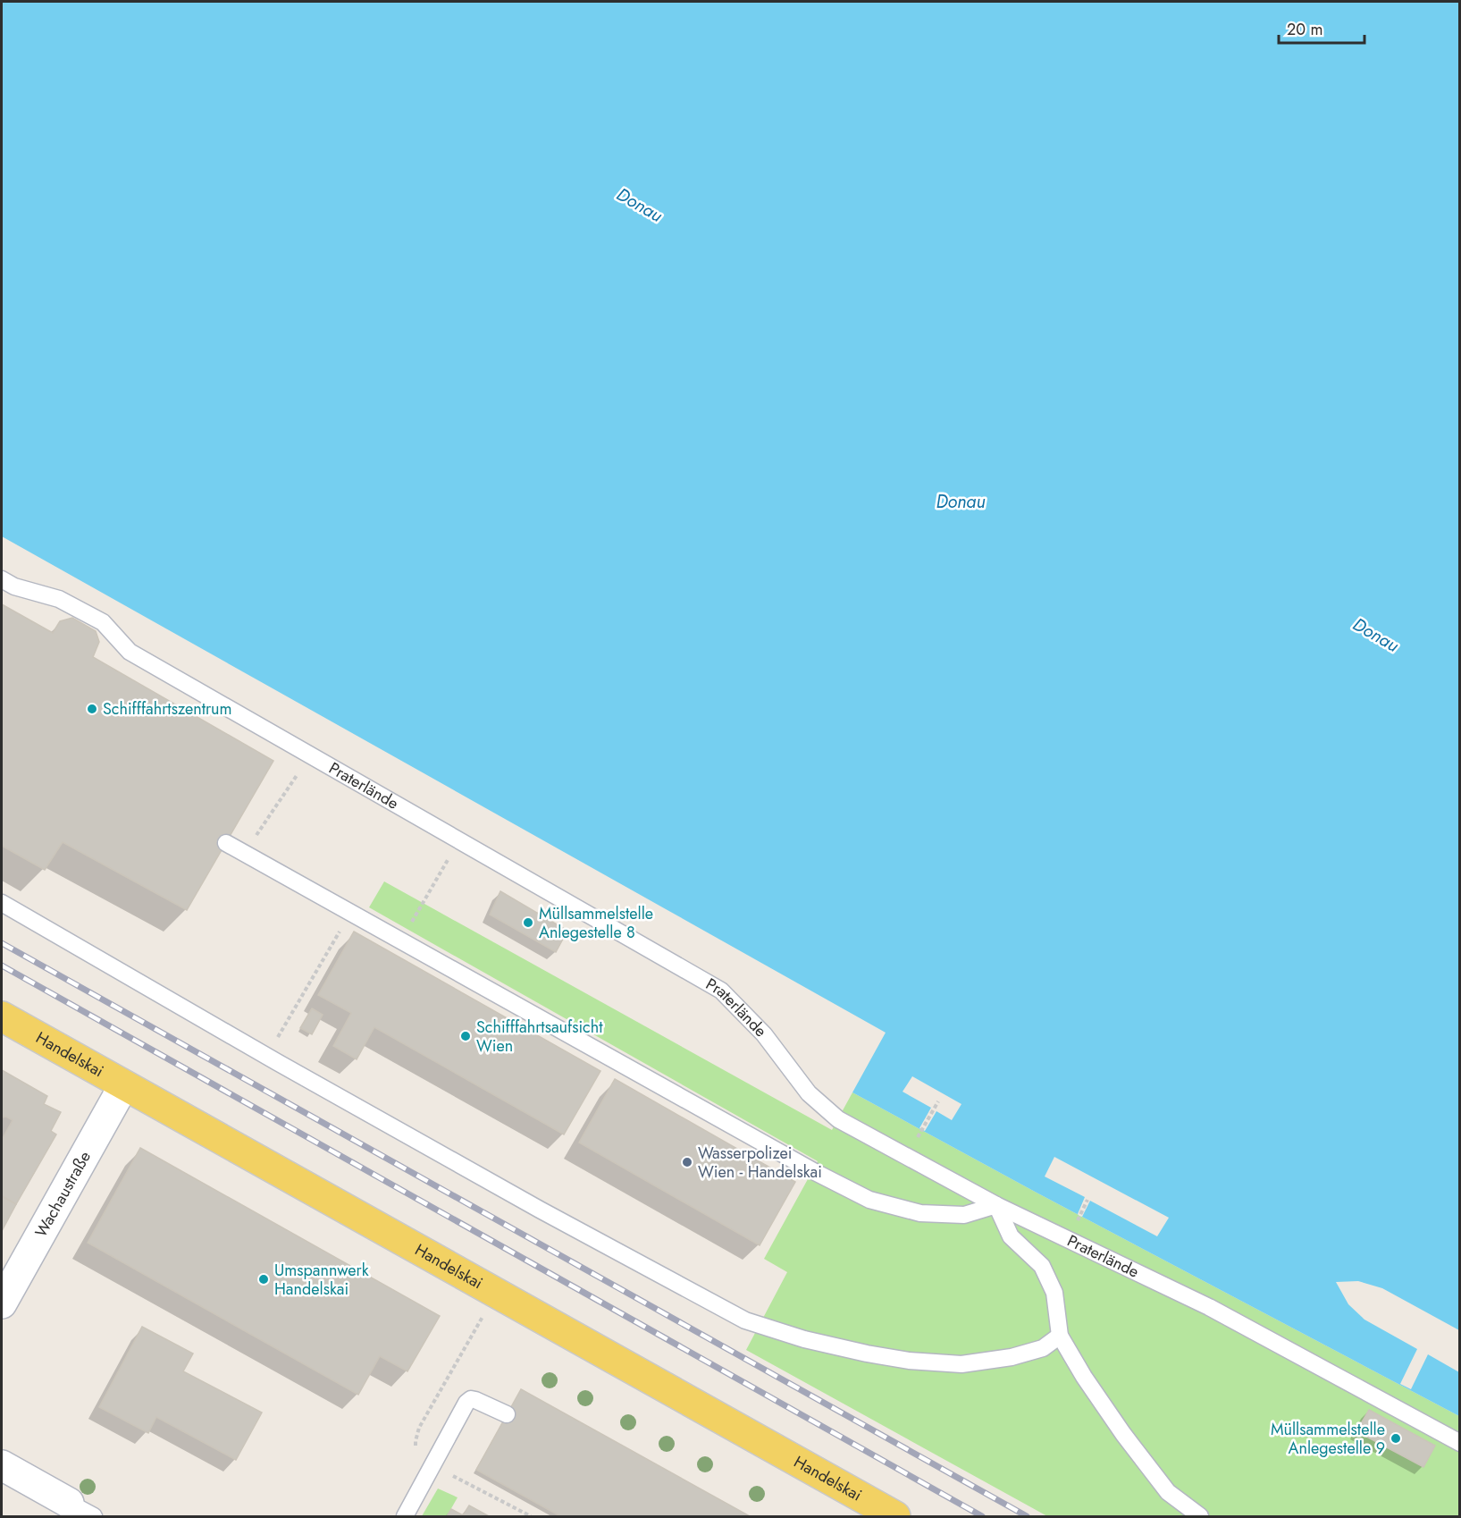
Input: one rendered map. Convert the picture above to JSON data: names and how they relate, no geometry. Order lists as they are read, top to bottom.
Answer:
{
  "streets": {
    "main road": ["Handelskai"],
    "street": ["Wachaustraße"],
    "lane": ["Praterlände"]
  },
  "crossings": [
    ["Handelskai", "Wachaustraße"]
  ],
  "water": ["Donau"],
  "places": [
    "Schifffahrtszentrum",
    "Müllsammelstelle Anlegestelle 8",
    "Schifffahrtsaufsicht Wien",
    "Wasserpolizei Wien - Handelskai",
    "Umspannwerk Handelskai",
    "Müllsammelstelle Anlegestelle 9"
  ],
  "scale_bar": "20 m"
}
